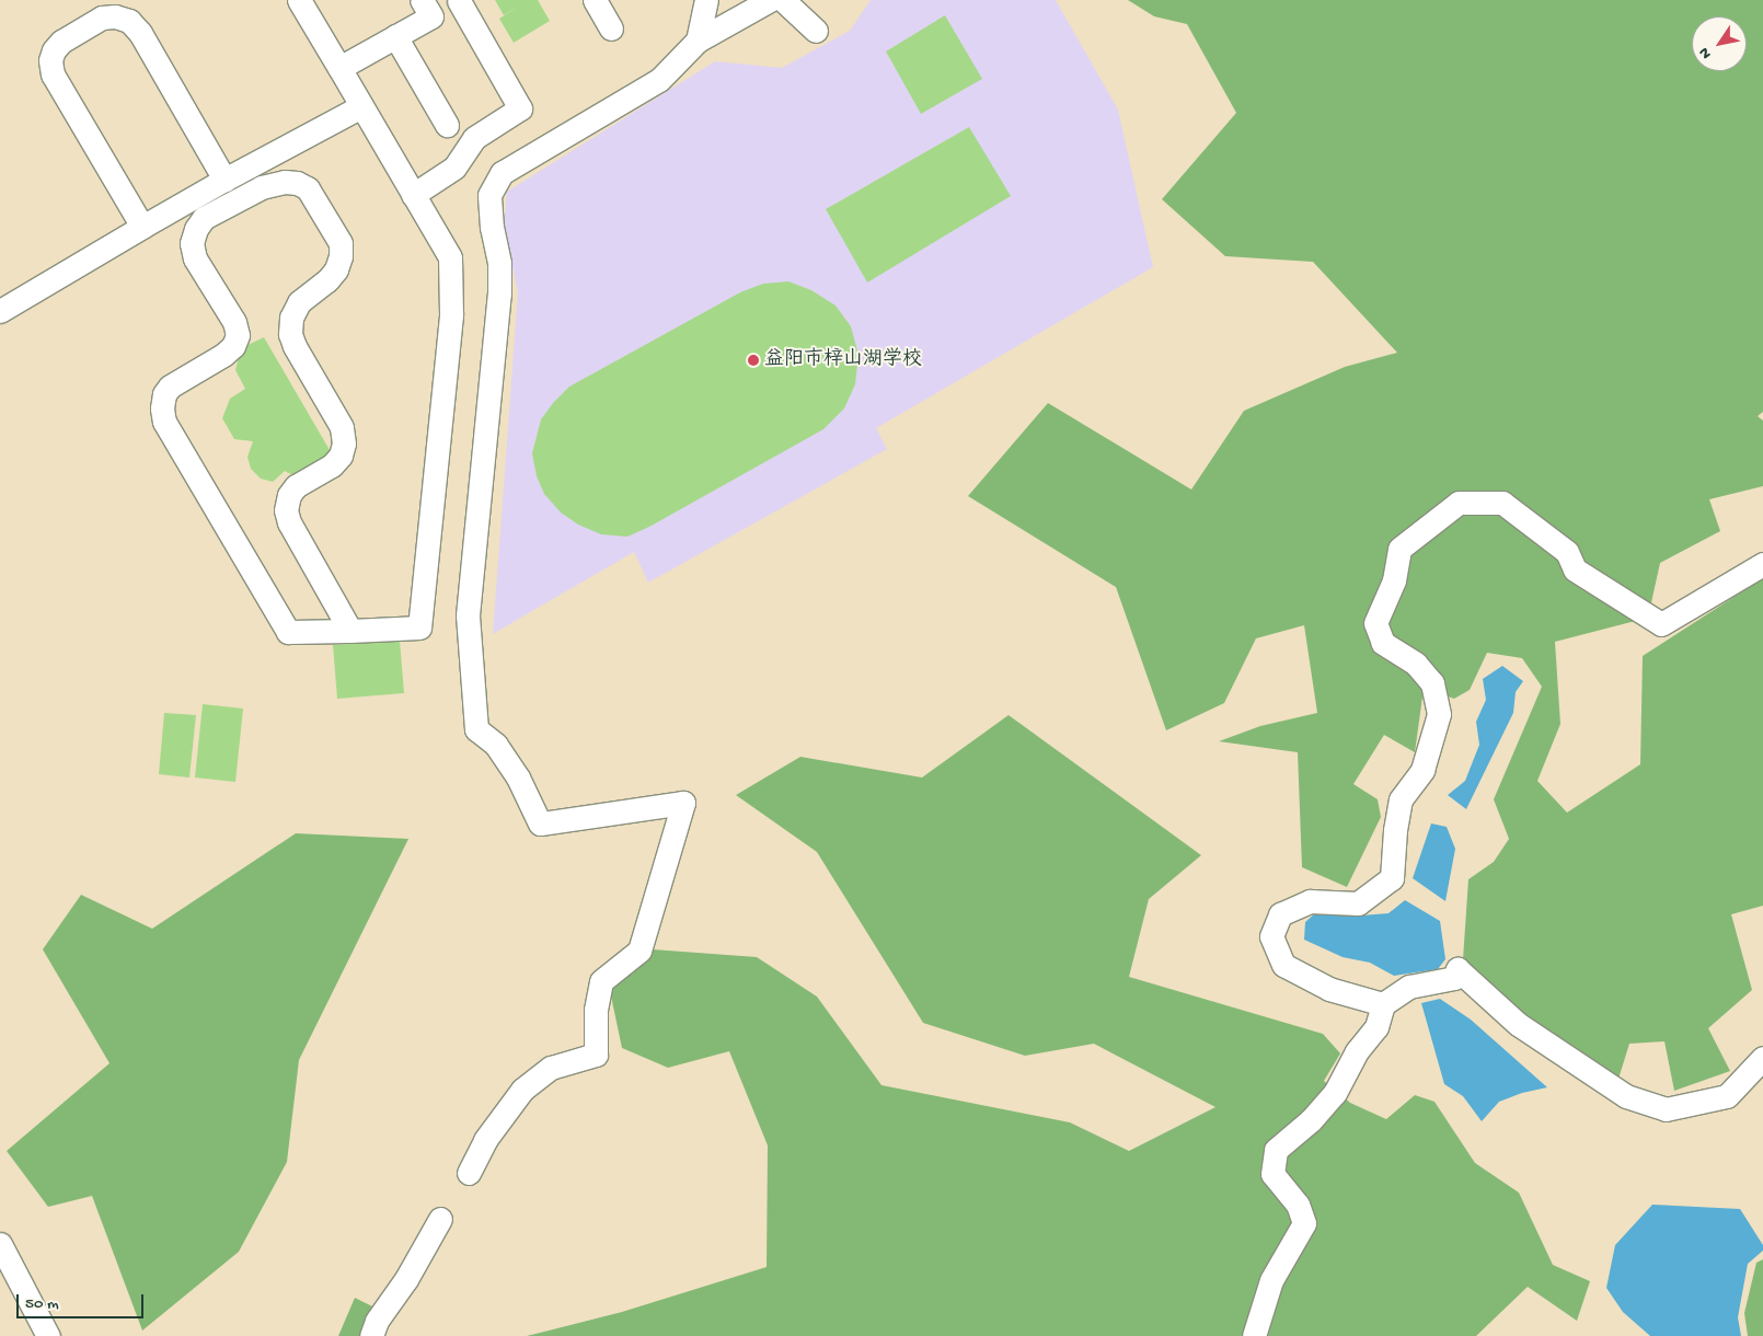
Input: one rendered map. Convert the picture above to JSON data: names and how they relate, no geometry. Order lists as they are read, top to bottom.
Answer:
{
  "places": ["益阳市梓山湖学校"],
  "scale_bar": "50 m",
  "north": "bottom left"
}
